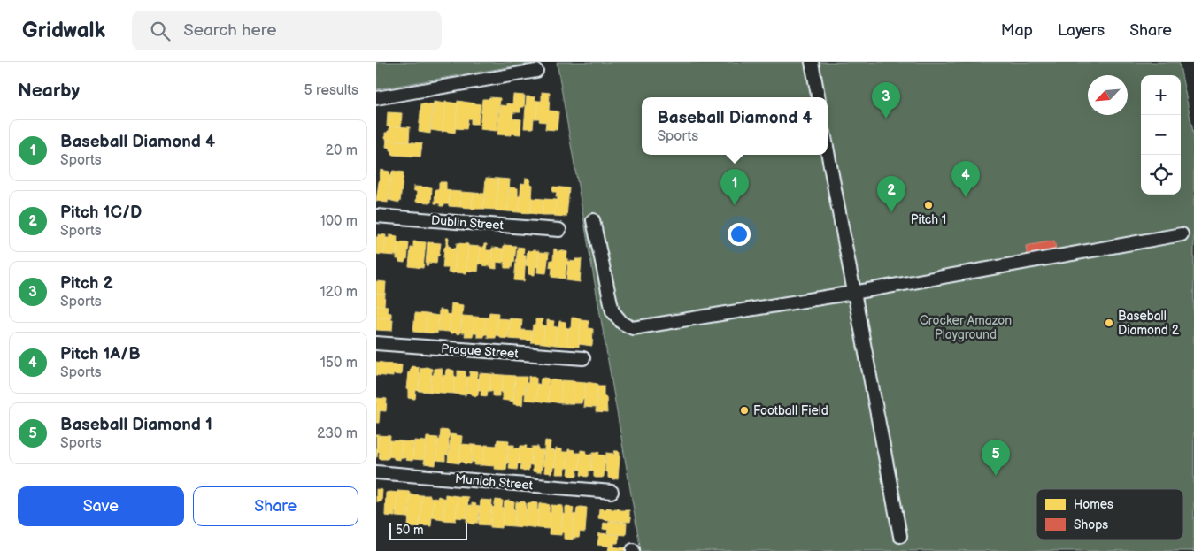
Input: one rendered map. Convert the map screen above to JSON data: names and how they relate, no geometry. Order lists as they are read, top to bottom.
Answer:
{
  "streets": {
    "street": ["Dublin Street", "Prague Street", "Munich Street"]
  },
  "parks": ["Crocker Amazon Playground"],
  "places": ["Pitch 1", "Baseball Diamond 2", "Football Field"],
  "legend": ["Homes", "Shops"],
  "scale_bar": "50 m",
  "north": "bottom left",
  "page": {
    "header": "Gridwalk",
    "search": "Search here",
    "nav": ["Map", "Layers", "Share"],
    "heading": ["Nearby", "5 results"],
    "map_buttons": ["+", "−"],
    "pins": [
      "3",
      "4",
      "1",
      "2",
      "5"
    ],
    "popup": ["Baseball Diamond 4", "Sports"],
    "list": [
      {
        "mark": "1",
        "name": "Baseball Diamond 4",
        "note": "Sports",
        "value": "20 m"
      },
      {
        "mark": "2",
        "name": "Pitch 1C/D",
        "note": "Sports",
        "value": "100 m"
      },
      {
        "mark": "3",
        "name": "Pitch 2",
        "note": "Sports",
        "value": "120 m"
      },
      {
        "mark": "4",
        "name": "Pitch 1A/B",
        "note": "Sports",
        "value": "150 m"
      },
      {
        "mark": "5",
        "name": "Baseball Diamond 1",
        "note": "Sports",
        "value": "230 m"
      }
    ],
    "buttons": ["Save", "Share"],
    "scale": "50 m"
  }
}
